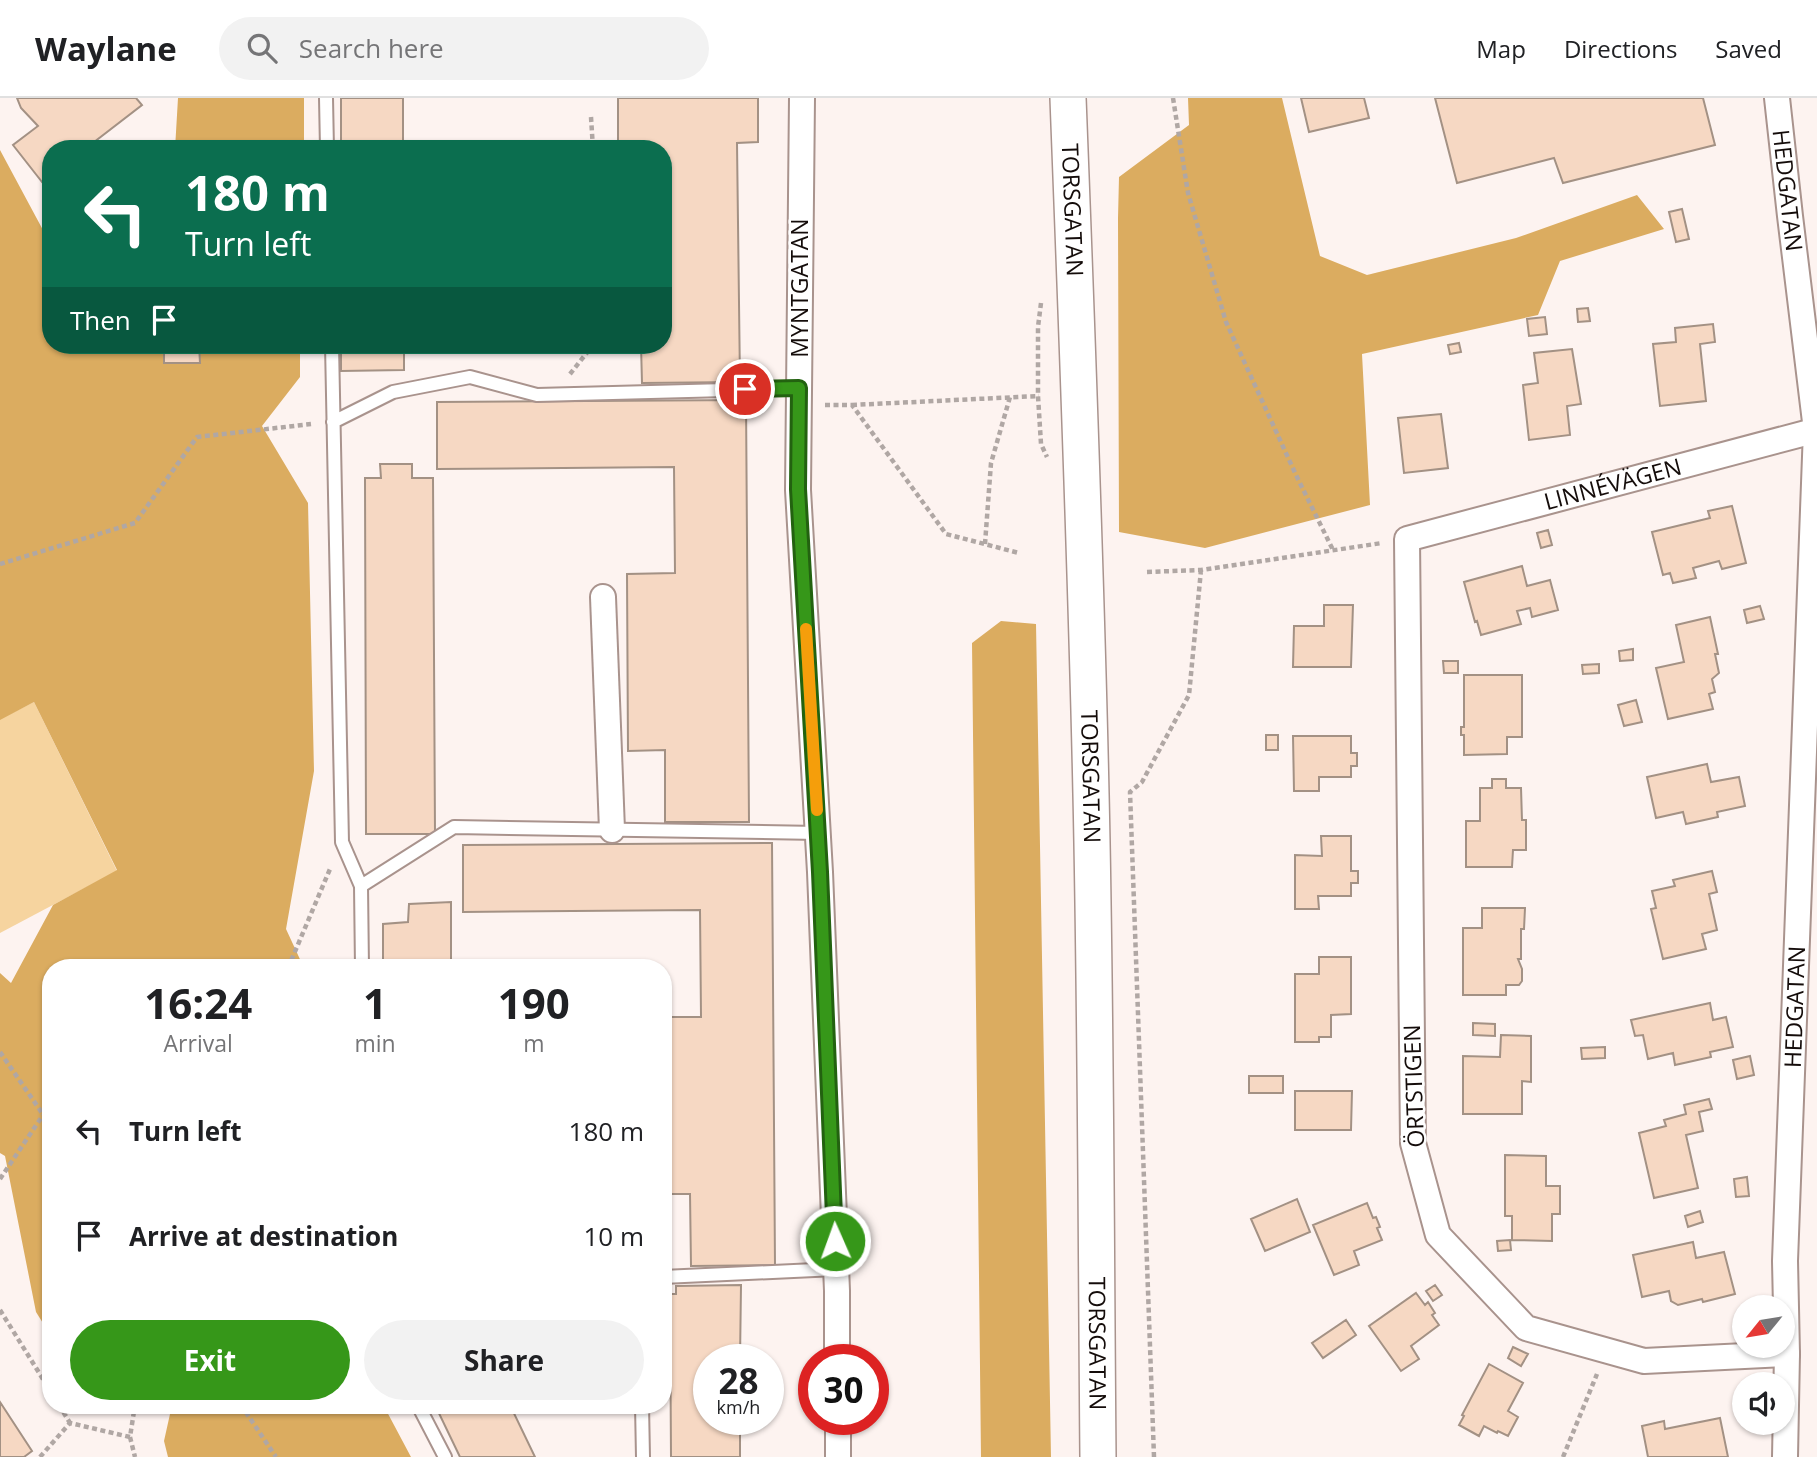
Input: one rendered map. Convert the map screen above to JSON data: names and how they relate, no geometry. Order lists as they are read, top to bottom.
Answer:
{
  "streets": {
    "main road": ["TORSGATAN"],
    "street": [
      "HEDGATAN",
      "MYNTGATAN",
      "LINNÉVÄGEN",
      "ÖRTSTIGEN"
    ]
  },
  "crossings": [
    ["HEDGATAN", "LINNÉVÄGEN"],
    ["LINNÉVÄGEN", "ÖRTSTIGEN"]
  ],
  "north": "bottom left",
  "page": {
    "header": "Waylane",
    "search": "Search here",
    "nav": ["Map", "Directions", "Saved"],
    "turn": ["180 m", "Turn left"],
    "then": "Then",
    "eta": [
      "16:24",
      "Arrival",
      "1",
      "min",
      "190",
      "m"
    ],
    "list": [
      {
        "name": "Turn left",
        "value": "180 m"
      },
      {
        "name": "Arrive at destination",
        "value": "10 m"
      }
    ],
    "buttons": ["Exit", "Share"],
    "speed": "28 km/h",
    "limit": "30"
  }
}
